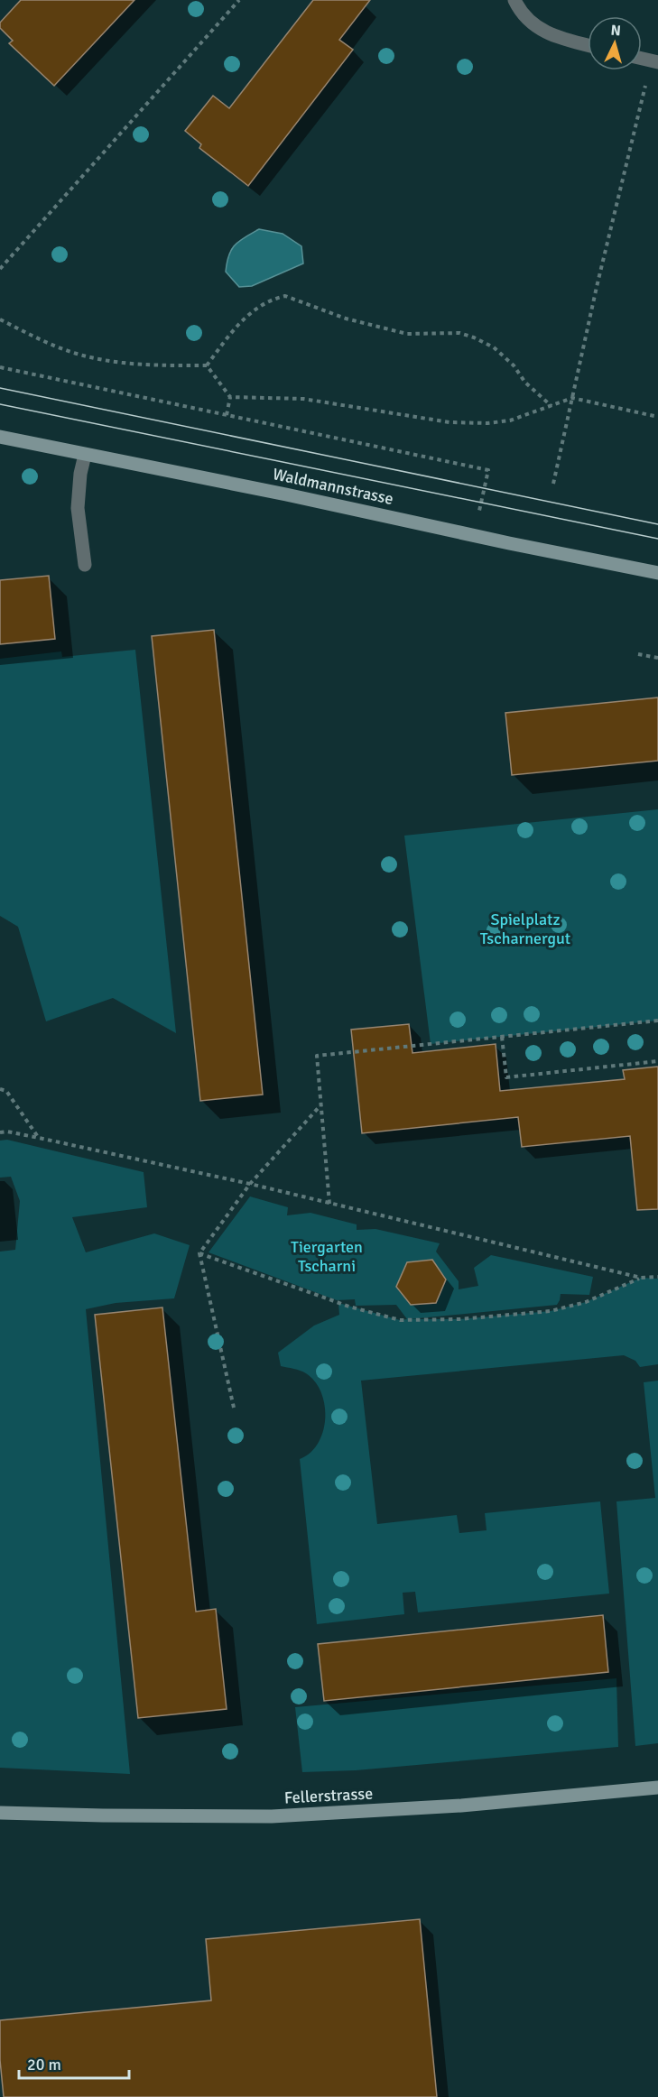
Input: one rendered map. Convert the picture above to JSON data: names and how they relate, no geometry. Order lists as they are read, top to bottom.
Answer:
{
  "streets": {
    "street": ["Waldmannstrasse", "Fellerstrasse"]
  },
  "parks": ["Spielplatz Tscharnergut", "Tiergarten Tscharni"],
  "scale_bar": "20 m",
  "north": "top"
}
